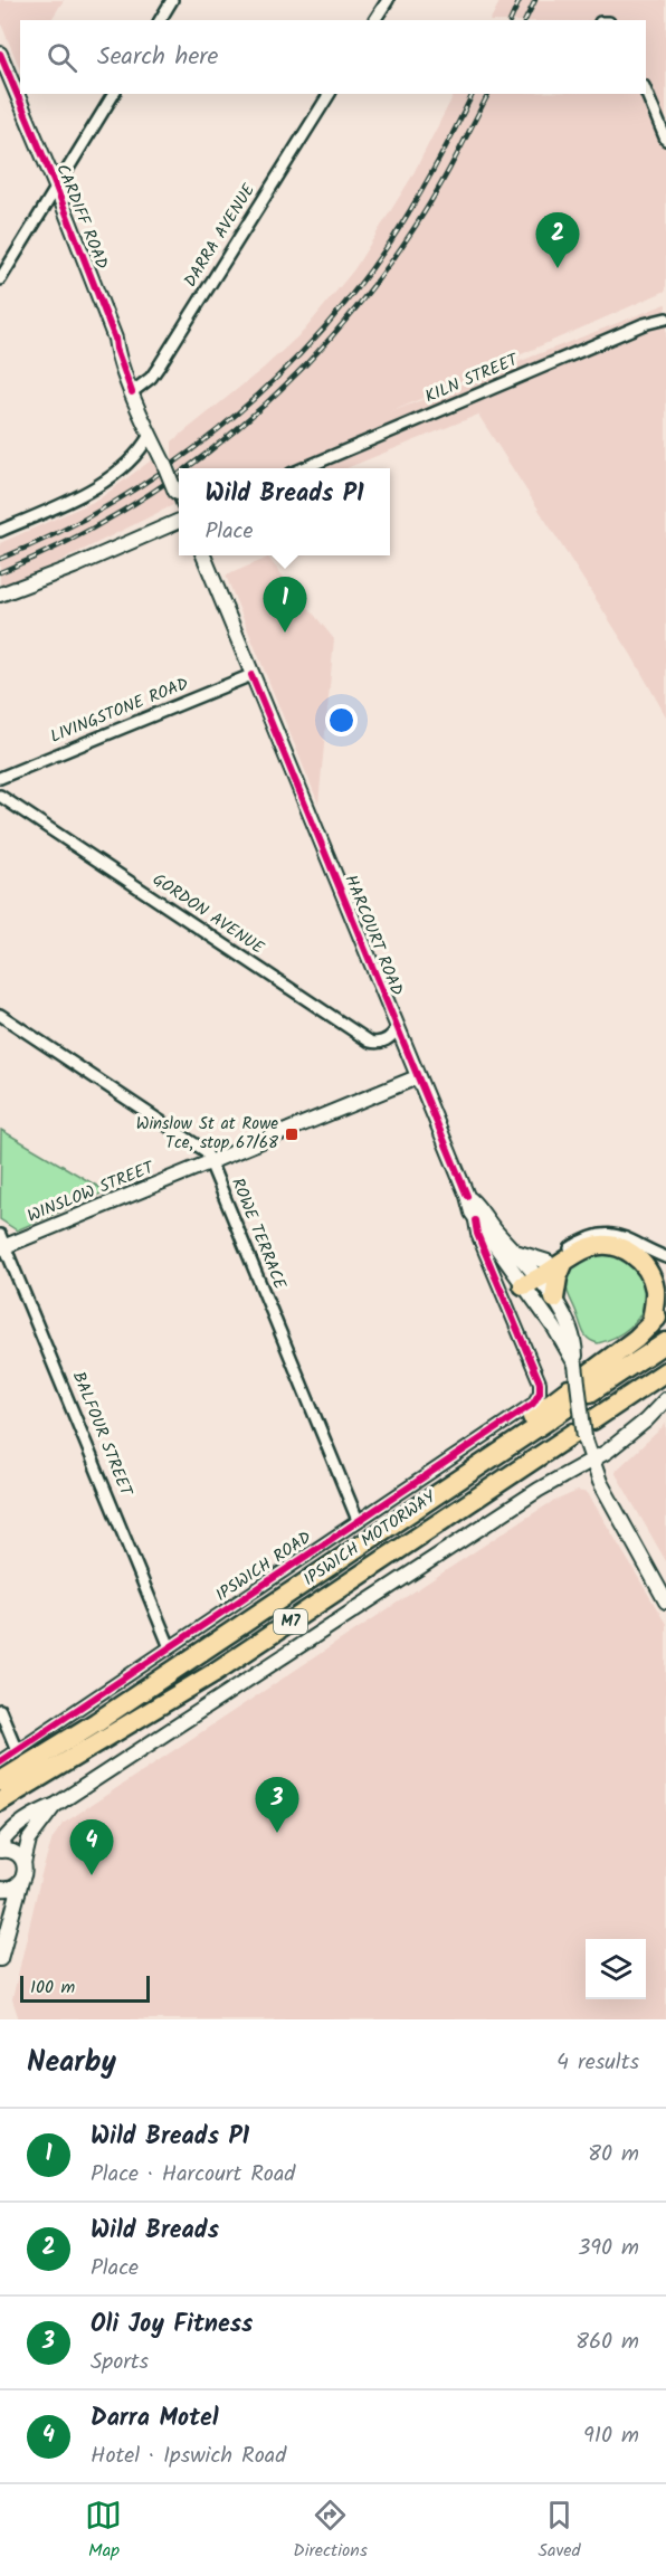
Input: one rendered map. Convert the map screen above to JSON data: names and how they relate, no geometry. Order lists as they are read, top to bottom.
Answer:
{
  "streets": {
    "highway": ["IPSWICH MOTORWAY", "M7"],
    "main road": ["CARDIFF ROAD", "HARCOURT ROAD", "WINSLOW STREET"],
    "street": [
      "DARRA AVENUE",
      "KILN STREET",
      "LIVINGSTONE ROAD",
      "GORDON AVENUE",
      "ROWE TERRACE",
      "BALFOUR STREET",
      "IPSWICH ROAD"
    ]
  },
  "crossings": [
    ["CARDIFF ROAD", "DARRA AVENUE"],
    ["LIVINGSTONE ROAD", "HARCOURT ROAD"],
    ["GORDON AVENUE", "HARCOURT ROAD"],
    ["HARCOURT ROAD", "WINSLOW STREET"],
    ["HARCOURT ROAD", "IPSWICH MOTORWAY"],
    ["HARCOURT ROAD", "IPSWICH ROAD"],
    ["WINSLOW STREET", "ROWE TERRACE"],
    ["WINSLOW STREET", "BALFOUR STREET"],
    ["ROWE TERRACE", "IPSWICH ROAD"],
    ["BALFOUR STREET", "IPSWICH ROAD"]
  ],
  "places": {
    "transit": ["Winslow St at Rowe Tce, stop 67/68"]
  },
  "scale_bar": "100 m",
  "page": {
    "search": "Search here",
    "pins": [
      "2",
      "1",
      "3",
      "4"
    ],
    "popup": ["Wild Breads P1", "Place"],
    "scale": "100 m",
    "heading": ["Nearby", "4 results"],
    "list": [
      {
        "mark": "1",
        "name": "Wild Breads P1",
        "note": "Place · Harcourt Road",
        "value": "80 m"
      },
      {
        "mark": "2",
        "name": "Wild Breads",
        "note": "Place",
        "value": "390 m"
      },
      {
        "mark": "3",
        "name": "Oli Joy Fitness",
        "note": "Sports",
        "value": "860 m"
      },
      {
        "mark": "4",
        "name": "Darra Motel",
        "note": "Hotel · Ipswich Road",
        "value": "910 m"
      }
    ],
    "nav": ["Map", "Directions", "Saved"]
  }
}
